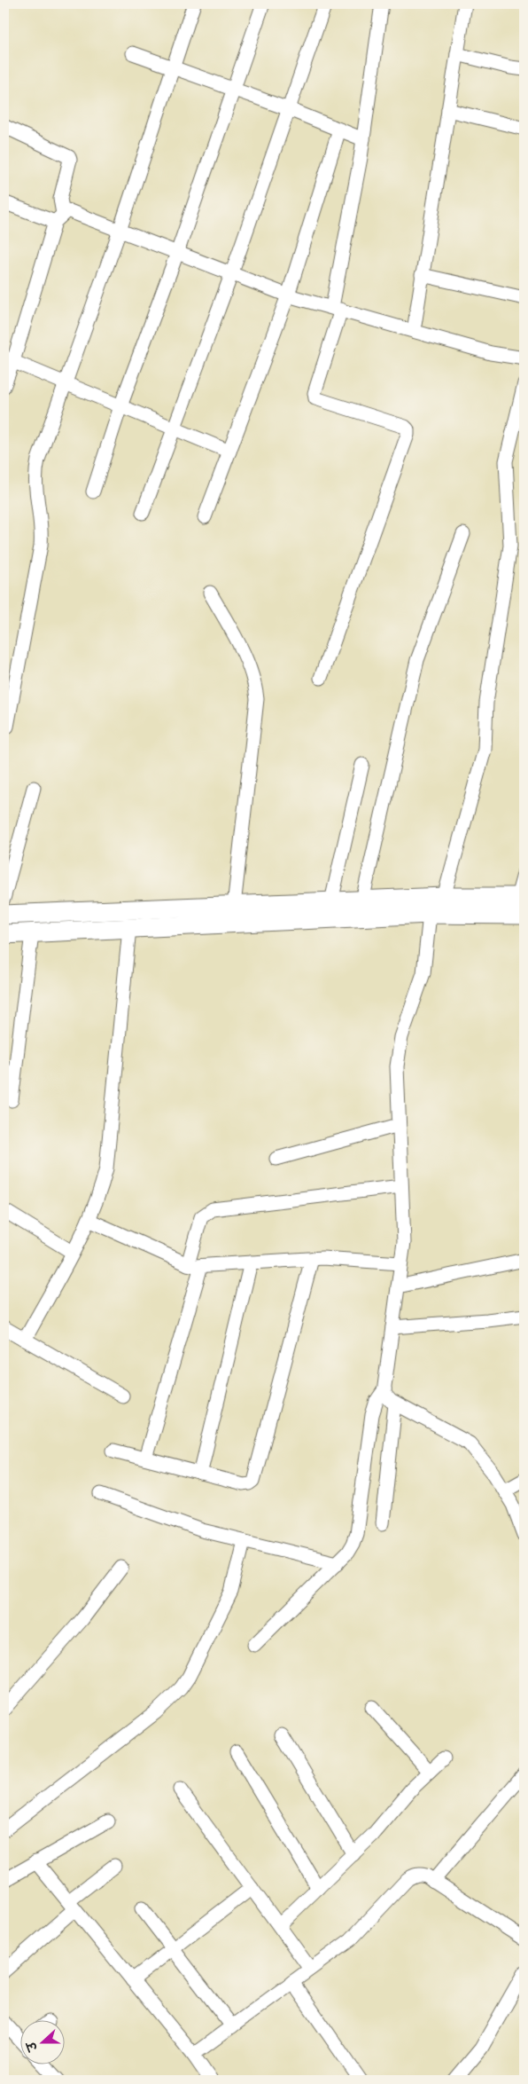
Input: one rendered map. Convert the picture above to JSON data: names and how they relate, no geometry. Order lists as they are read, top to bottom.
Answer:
{
  "north": "left"
}
